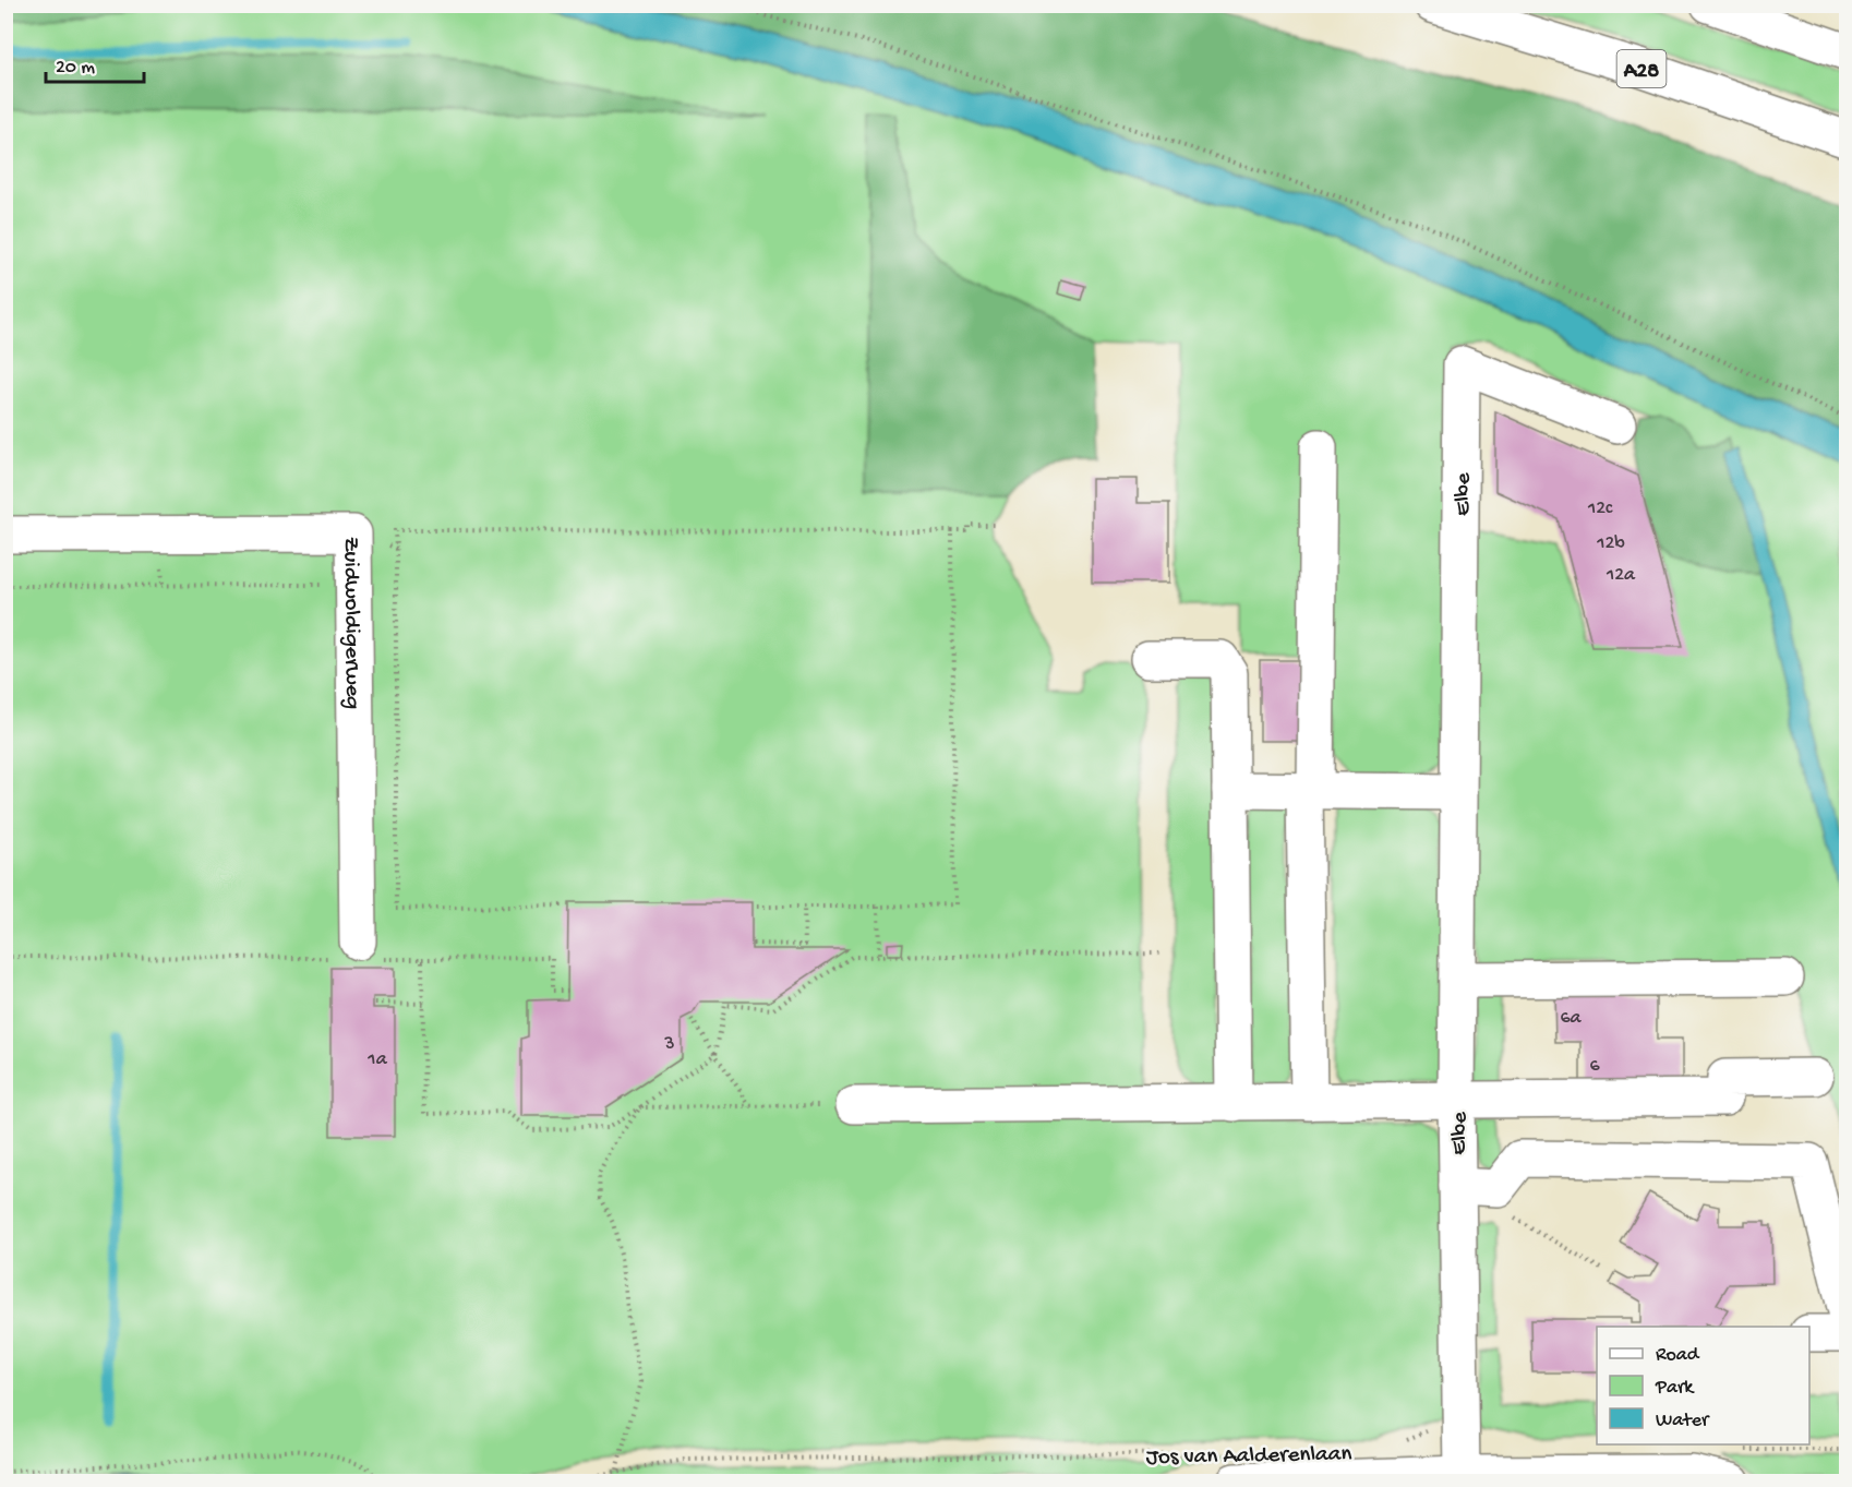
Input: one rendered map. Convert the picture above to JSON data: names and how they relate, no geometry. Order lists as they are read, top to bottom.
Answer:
{
  "streets": {
    "main road": [
      "A28",
      "Elbe",
      "Zuidwoldigerweg",
      "Jos van Aalderenlaan"
    ]
  },
  "crossings": [
    ["Elbe", "Jos van Aalderenlaan"]
  ],
  "house_numbers": [
    "12c",
    "12b",
    "12a",
    "6a",
    "3",
    "1a",
    "6"
  ],
  "legend": ["Road", "Park", "Water"],
  "scale_bar": "20 m"
}
